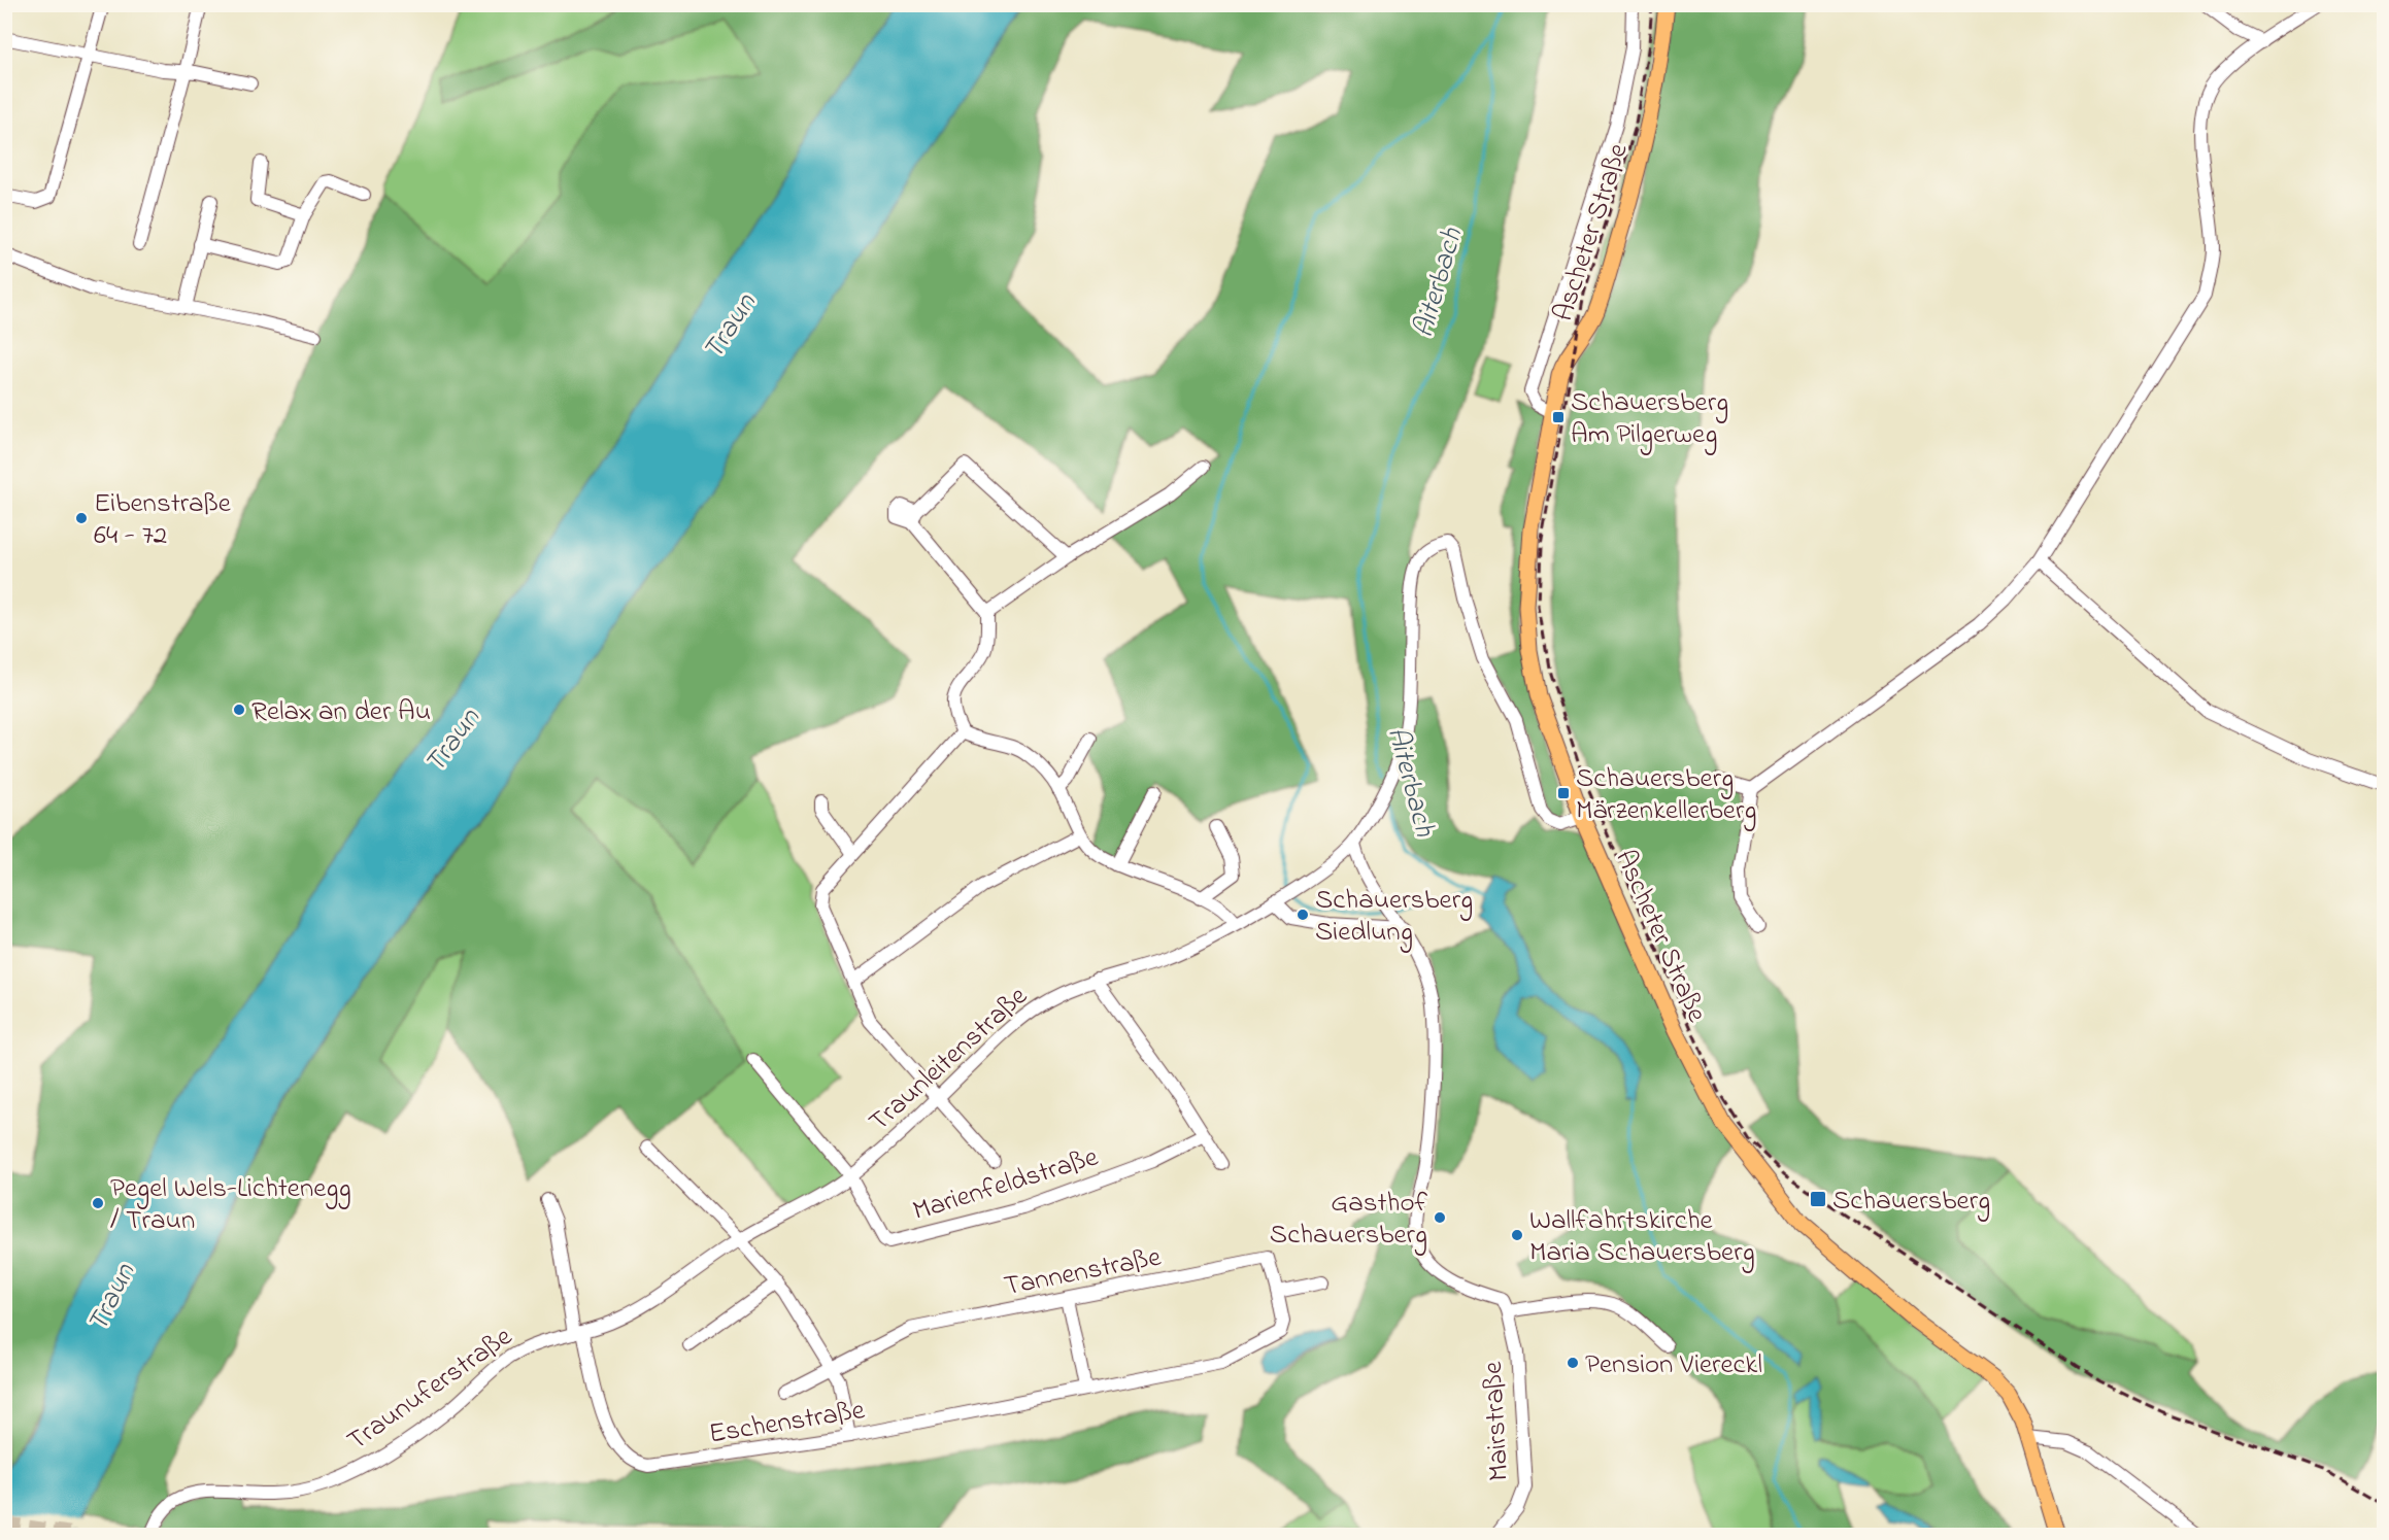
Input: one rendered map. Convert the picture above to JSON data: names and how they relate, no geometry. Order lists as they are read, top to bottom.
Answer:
{
  "streets": {
    "main road": ["Ascheter Straße"],
    "street": [
      "Traunleitenstraße",
      "Marienfeldstraße",
      "Tannenstraße",
      "Traunuferstraße",
      "Eschenstraße",
      "Mairstraße"
    ]
  },
  "crossings": [
    ["Ascheter Straße", "Traunleitenstraße"],
    ["Traunleitenstraße", "Marienfeldstraße"],
    ["Traunleitenstraße", "Traunuferstraße"],
    ["Traunleitenstraße", "Eschenstraße"],
    ["Tannenstraße", "Eschenstraße"],
    ["Traunuferstraße", "Eschenstraße"]
  ],
  "water": ["Aiterbach", "Traun"],
  "places": {
    "transit": ["Schauersberg Am Pilgerweg", "Schauersberg Märzenkellerberg", "Schauersberg"],
    "other": [
      "Eibenstraße 64 - 72",
      "Relax an der Au",
      "Schauersberg Siedlung",
      "Pegel Wels-Lichtenegg / Traun",
      "Gasthof Schauersberg",
      "Wallfahrtskirche Maria Schauersberg",
      "Pension Viereckl"
    ]
  }
}
